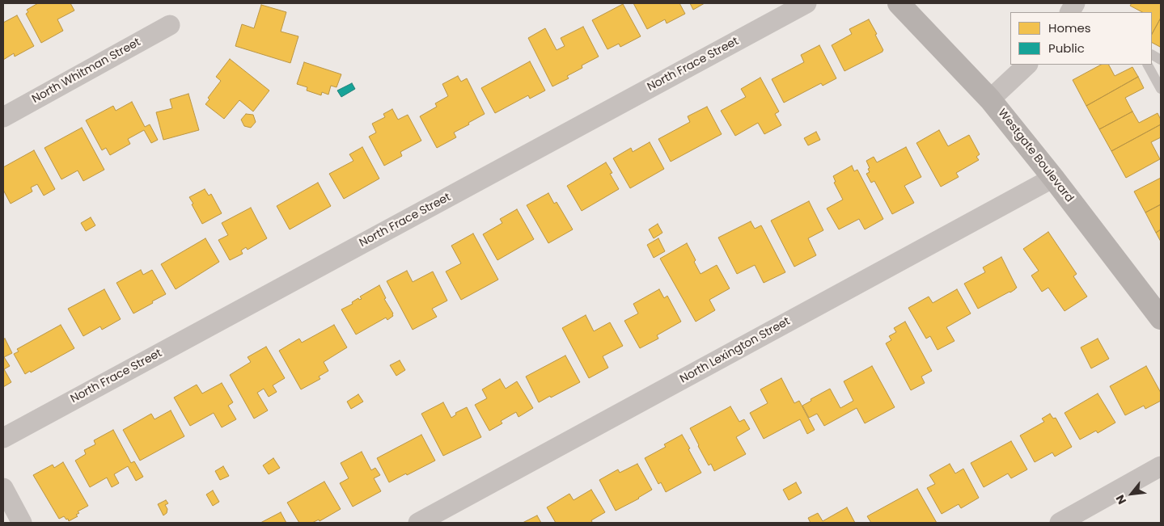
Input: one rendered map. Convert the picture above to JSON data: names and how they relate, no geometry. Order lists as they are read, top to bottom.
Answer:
{
  "streets": {
    "street": [
      "North Frace Street",
      "North Whitman Street",
      "Westgate Boulevard",
      "North Lexington Street"
    ]
  },
  "crossings": [
    ["Westgate Boulevard", "North Lexington Street"]
  ],
  "legend": ["Homes", "Public"],
  "north": "bottom left"
}
